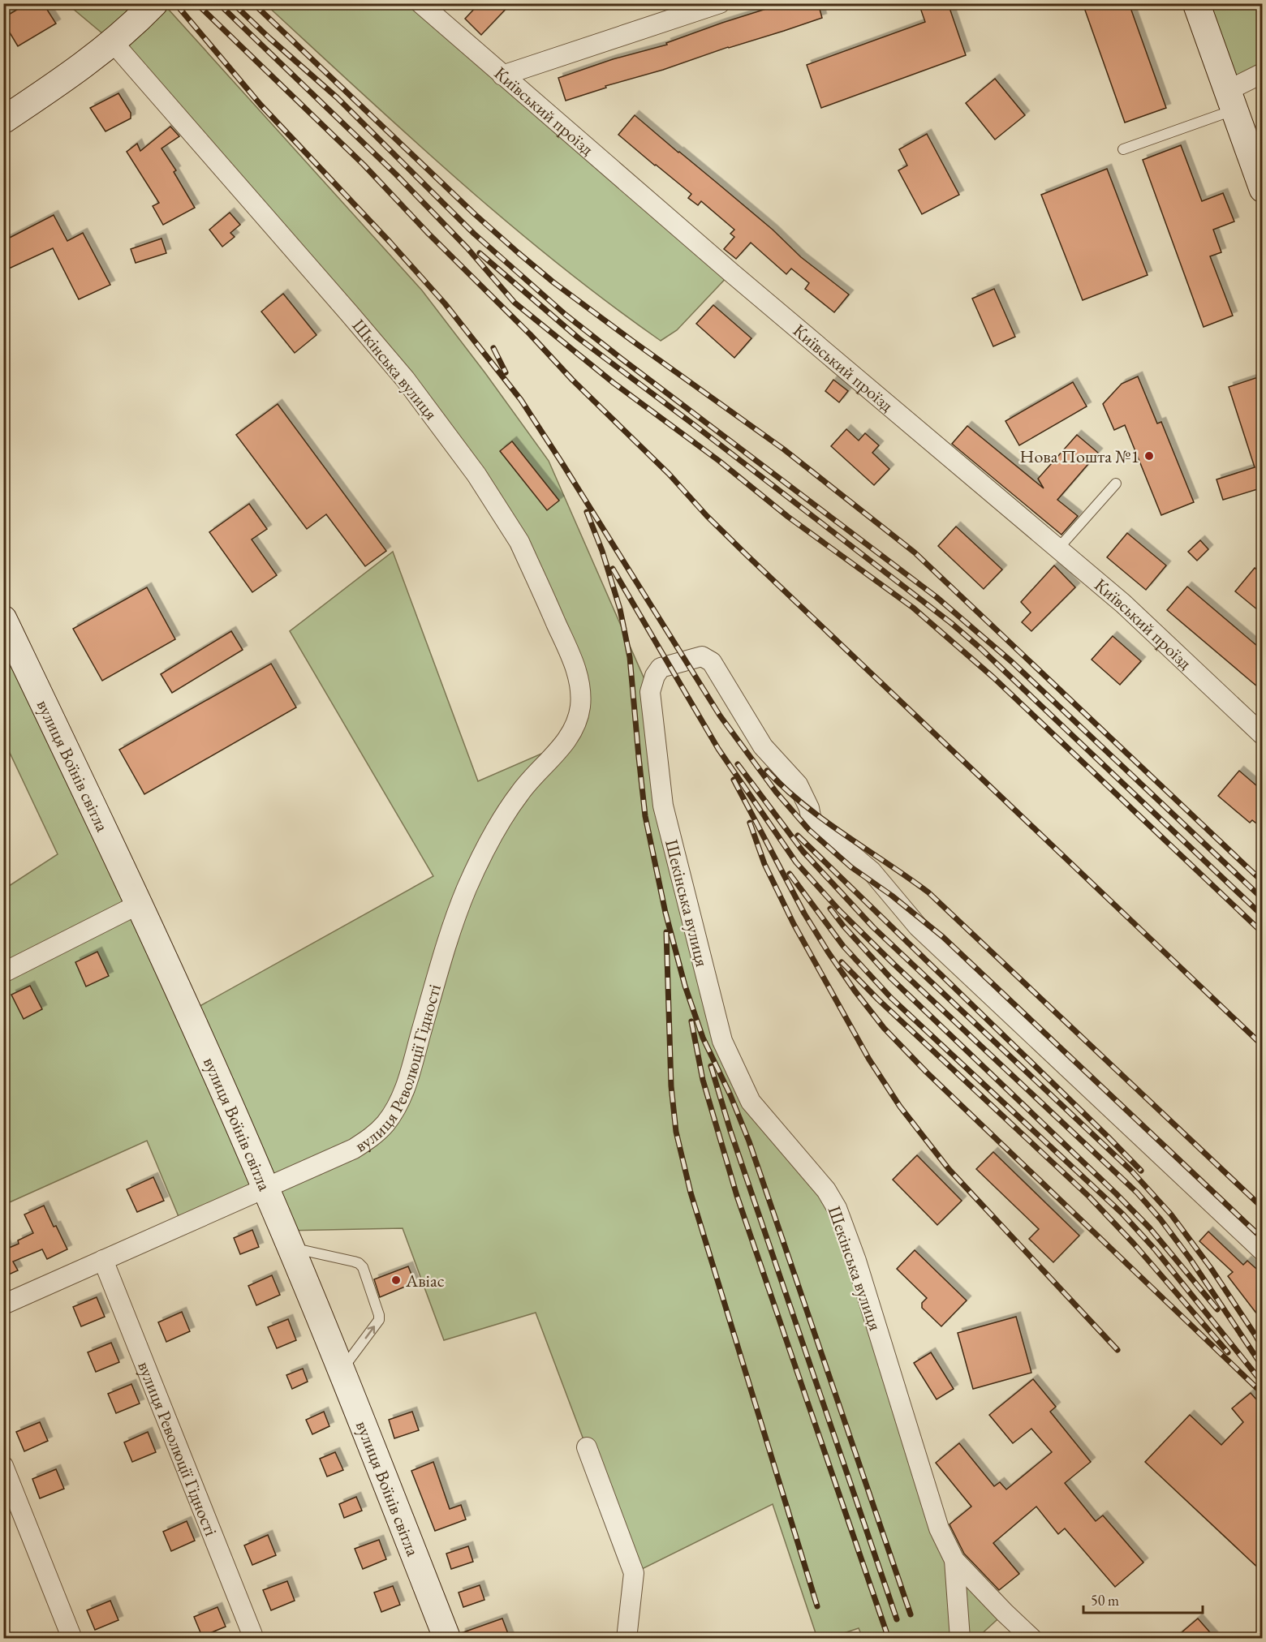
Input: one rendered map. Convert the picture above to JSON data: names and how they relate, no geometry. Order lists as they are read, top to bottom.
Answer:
{
  "streets": {
    "street": [
      "Київський проїзд",
      "Шкінська вулиця",
      "вулиця Воїнів світла",
      "Шекінська вулиця",
      "вулиця Революції Гідності"
    ]
  },
  "crossings": [
    ["Шкінська вулиця", "вулиця Революції Гідності"],
    ["вулиця Воїнів світла", "вулиця Революції Гідності"]
  ],
  "places": ["Нова Пошта №1", "Авіас"],
  "scale_bar": "50 m"
}
